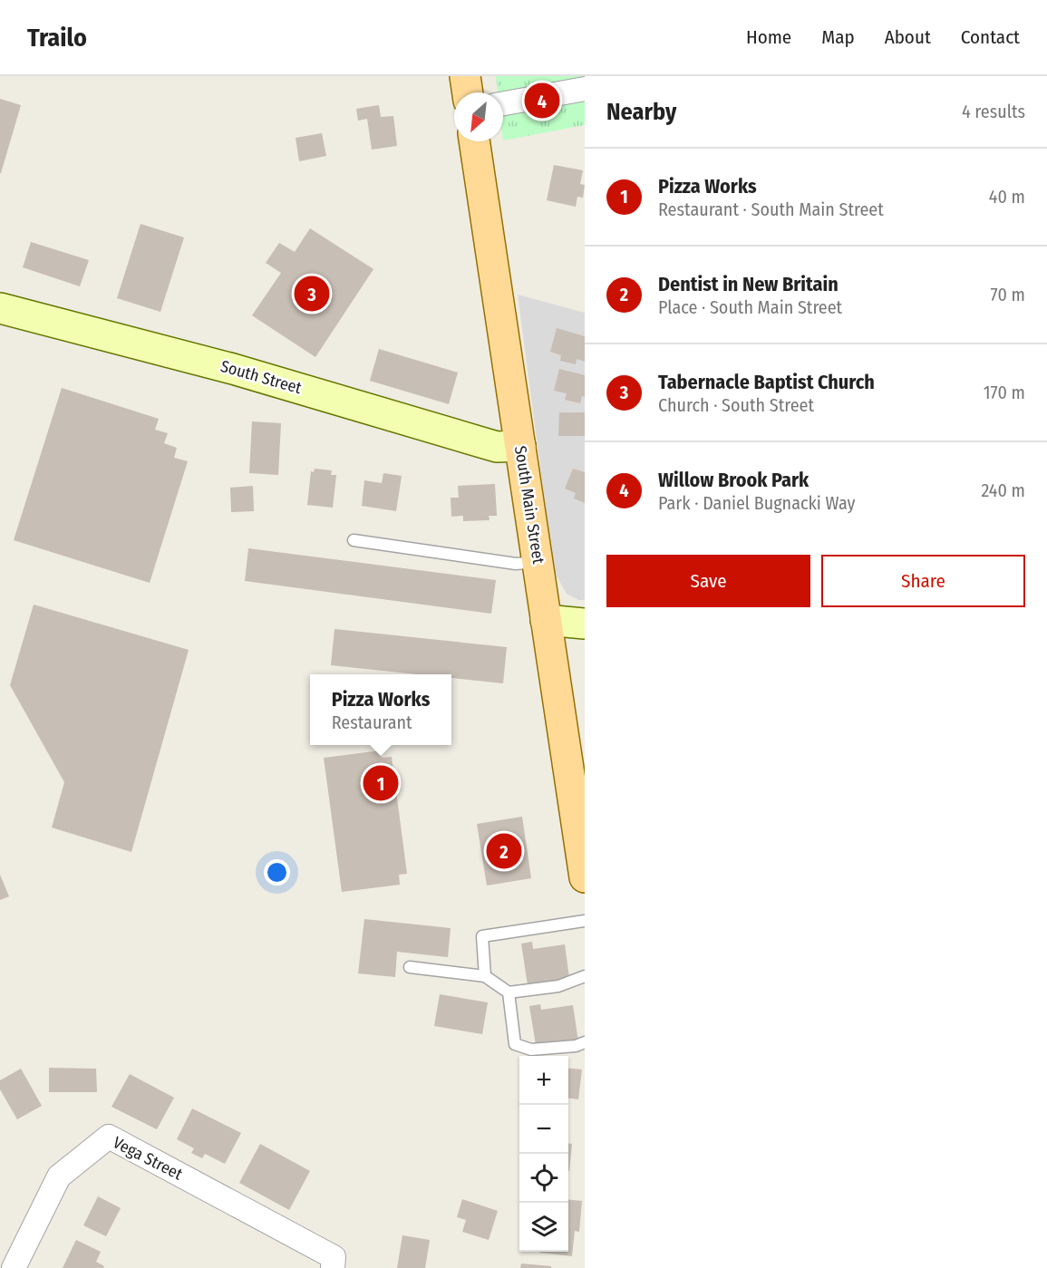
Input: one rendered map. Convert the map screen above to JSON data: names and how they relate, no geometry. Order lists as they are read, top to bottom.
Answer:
{
  "streets": {
    "main road": ["South Street", "South Main Street"],
    "street": ["Vega Street"]
  },
  "crossings": [
    ["South Street", "South Main Street"]
  ],
  "north": "bottom left",
  "page": {
    "header": "Trailo",
    "nav": [
      "Home",
      "Map",
      "About",
      "Contact"
    ],
    "heading": ["Nearby", "4 results"],
    "pins": [
      "4",
      "3",
      "1",
      "2"
    ],
    "list": [
      {
        "mark": "1",
        "name": "Pizza Works",
        "note": "Restaurant · South Main Street",
        "value": "40 m"
      },
      {
        "mark": "2",
        "name": "Dentist in New Britain",
        "note": "Place · South Main Street",
        "value": "70 m"
      },
      {
        "mark": "3",
        "name": "Tabernacle Baptist Church",
        "note": "Church · South Street",
        "value": "170 m"
      },
      {
        "mark": "4",
        "name": "Willow Brook Park",
        "note": "Park · Daniel Bugnacki Way",
        "value": "240 m"
      }
    ],
    "buttons": ["Save", "Share"],
    "popup": ["Pizza Works", "Restaurant"],
    "map_buttons": ["+", "−"]
  }
}
